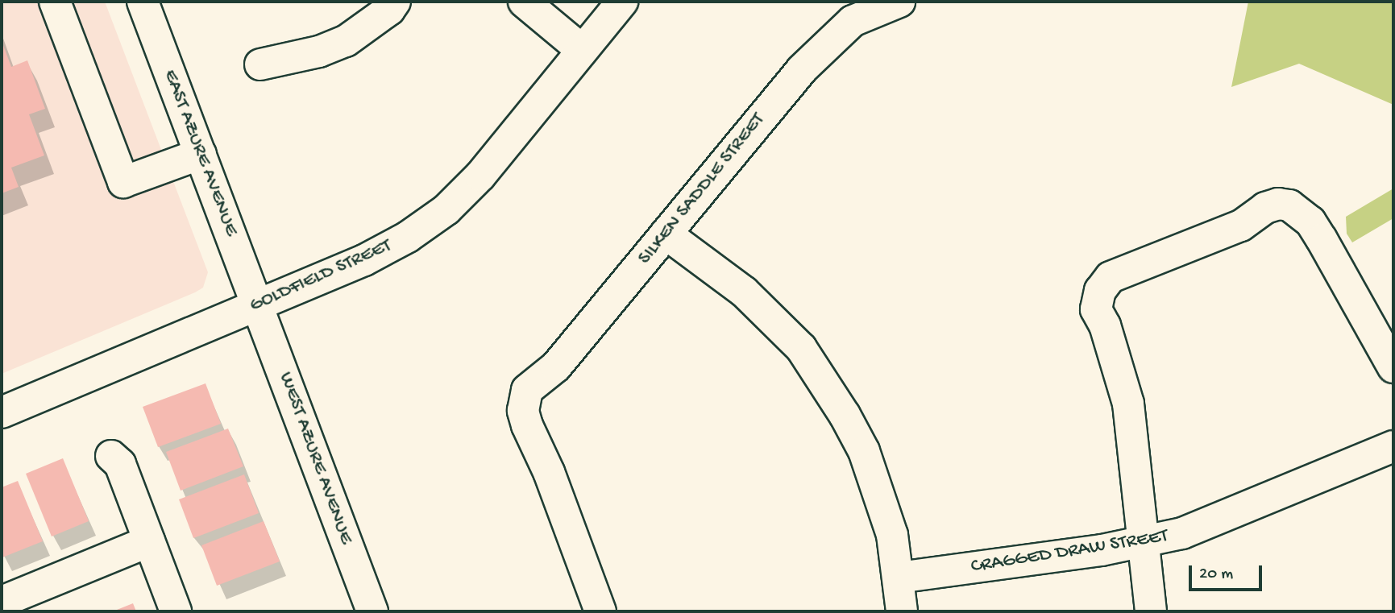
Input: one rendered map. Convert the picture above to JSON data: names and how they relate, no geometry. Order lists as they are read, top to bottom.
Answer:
{
  "streets": {
    "street": [
      "EAST AZURE AVENUE",
      "SILKEN SADDLE STREET",
      "GOLDFIELD STREET",
      "WEST AZURE AVENUE",
      "CRAGGED DRAW STREET"
    ]
  },
  "crossings": [
    ["EAST AZURE AVENUE", "GOLDFIELD STREET"],
    ["EAST AZURE AVENUE", "WEST AZURE AVENUE"],
    ["GOLDFIELD STREET", "WEST AZURE AVENUE"]
  ],
  "scale_bar": "20 m"
}
